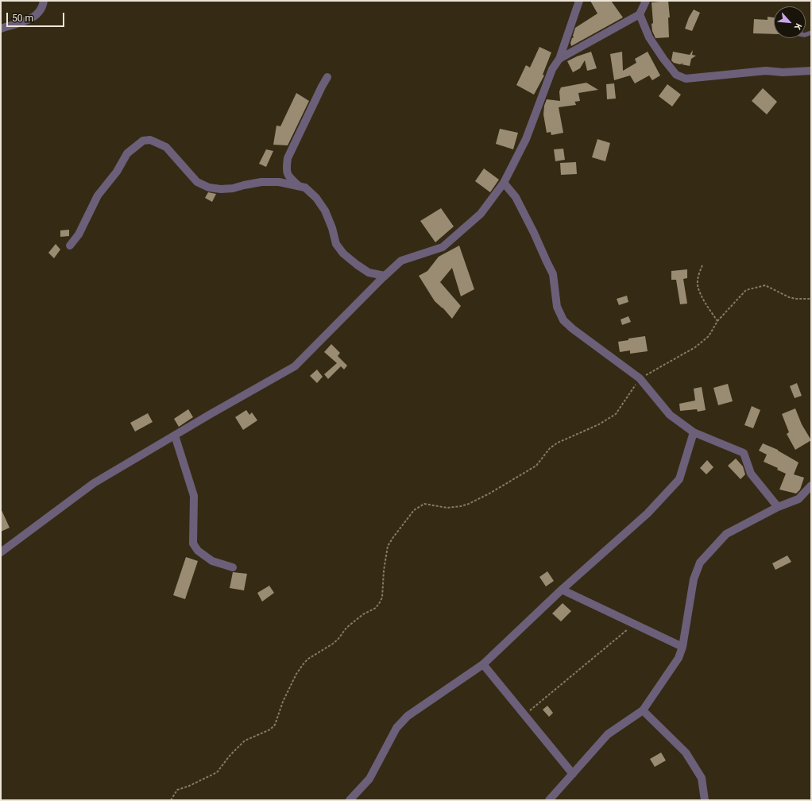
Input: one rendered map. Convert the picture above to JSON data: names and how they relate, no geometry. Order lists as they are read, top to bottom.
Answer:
{
  "scale_bar": "50 m",
  "north": "bottom right"
}
